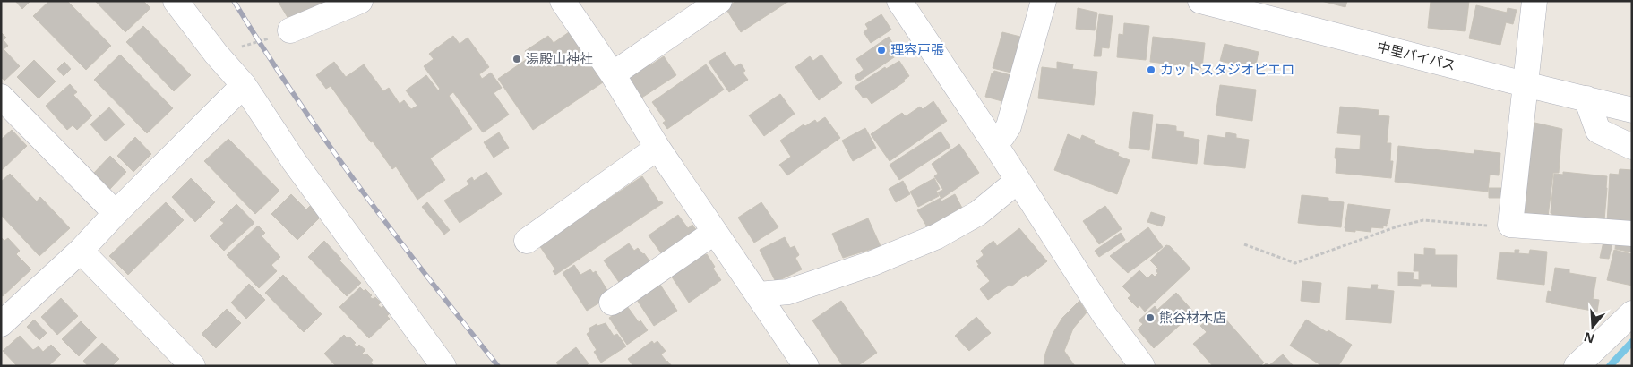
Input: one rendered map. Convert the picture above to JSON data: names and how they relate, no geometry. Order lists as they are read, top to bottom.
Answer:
{
  "streets": {
    "street": ["中里バイパス"]
  },
  "places": [
    "理容戸張",
    "湯殿山神社",
    "カットスタジオピエロ",
    "熊谷材木店"
  ],
  "north": "bottom"
}
